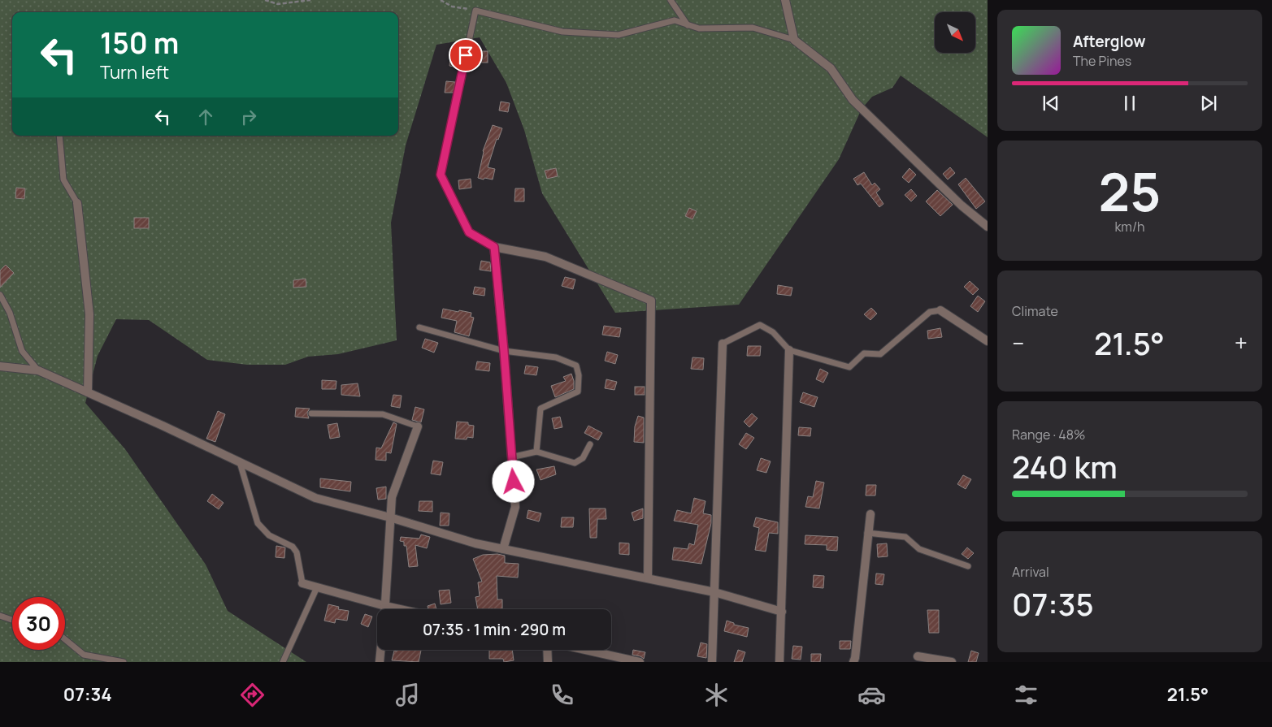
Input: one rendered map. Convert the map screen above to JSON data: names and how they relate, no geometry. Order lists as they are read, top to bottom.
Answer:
{
  "north": "bottom right",
  "page": {
    "turn": ["150 m", "Turn left"],
    "song": ["Afterglow", "The Pines"],
    "tile": [
      ["25", "km/h"],
      "Climate",
      ["Range · 48%", "240 km"],
      ["Arrival", "07:35"]
    ],
    "heat": ["−", "21.5°", "+"],
    "limit": "30",
    "trip": "07:35 · 1 min · 290 m",
    "tabs": ["07:34", "21.5°"]
  }
}
